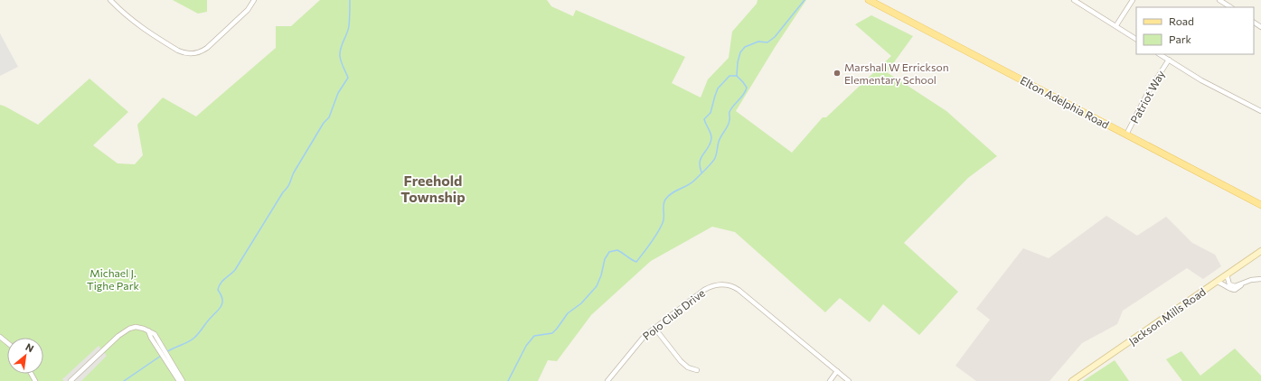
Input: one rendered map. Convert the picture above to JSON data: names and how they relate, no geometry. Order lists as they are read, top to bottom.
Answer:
{
  "streets": {
    "main road": ["Elton Adelphia Road", "Jackson Mills Road"],
    "street": ["Patriot Way", "Polo Club Drive"]
  },
  "crossings": [
    ["Patriot Way", "Elton Adelphia Road"]
  ],
  "districts": ["Freehold Township"],
  "parks": ["Michael J. Tighe Park"],
  "places": ["Marshall W Errickson Elementary School"],
  "legend": ["Road", "Park"],
  "north": "top right"
}
